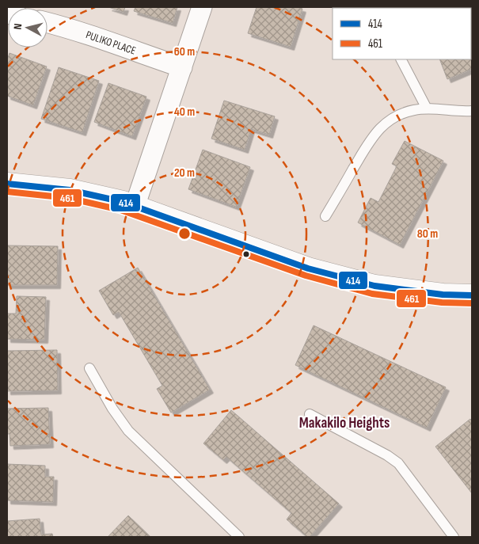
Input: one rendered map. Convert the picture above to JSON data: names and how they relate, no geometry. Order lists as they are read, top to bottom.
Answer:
{
  "streets": {
    "street": ["PULIKO PLACE"]
  },
  "districts": ["Makakilo Heights"],
  "lines": ["transit line 414", "transit line 461"],
  "legend": ["414", "461"],
  "north": "left",
  "rings": [
    "60 m",
    "40 m",
    "20 m",
    "80 m"
  ]
}
